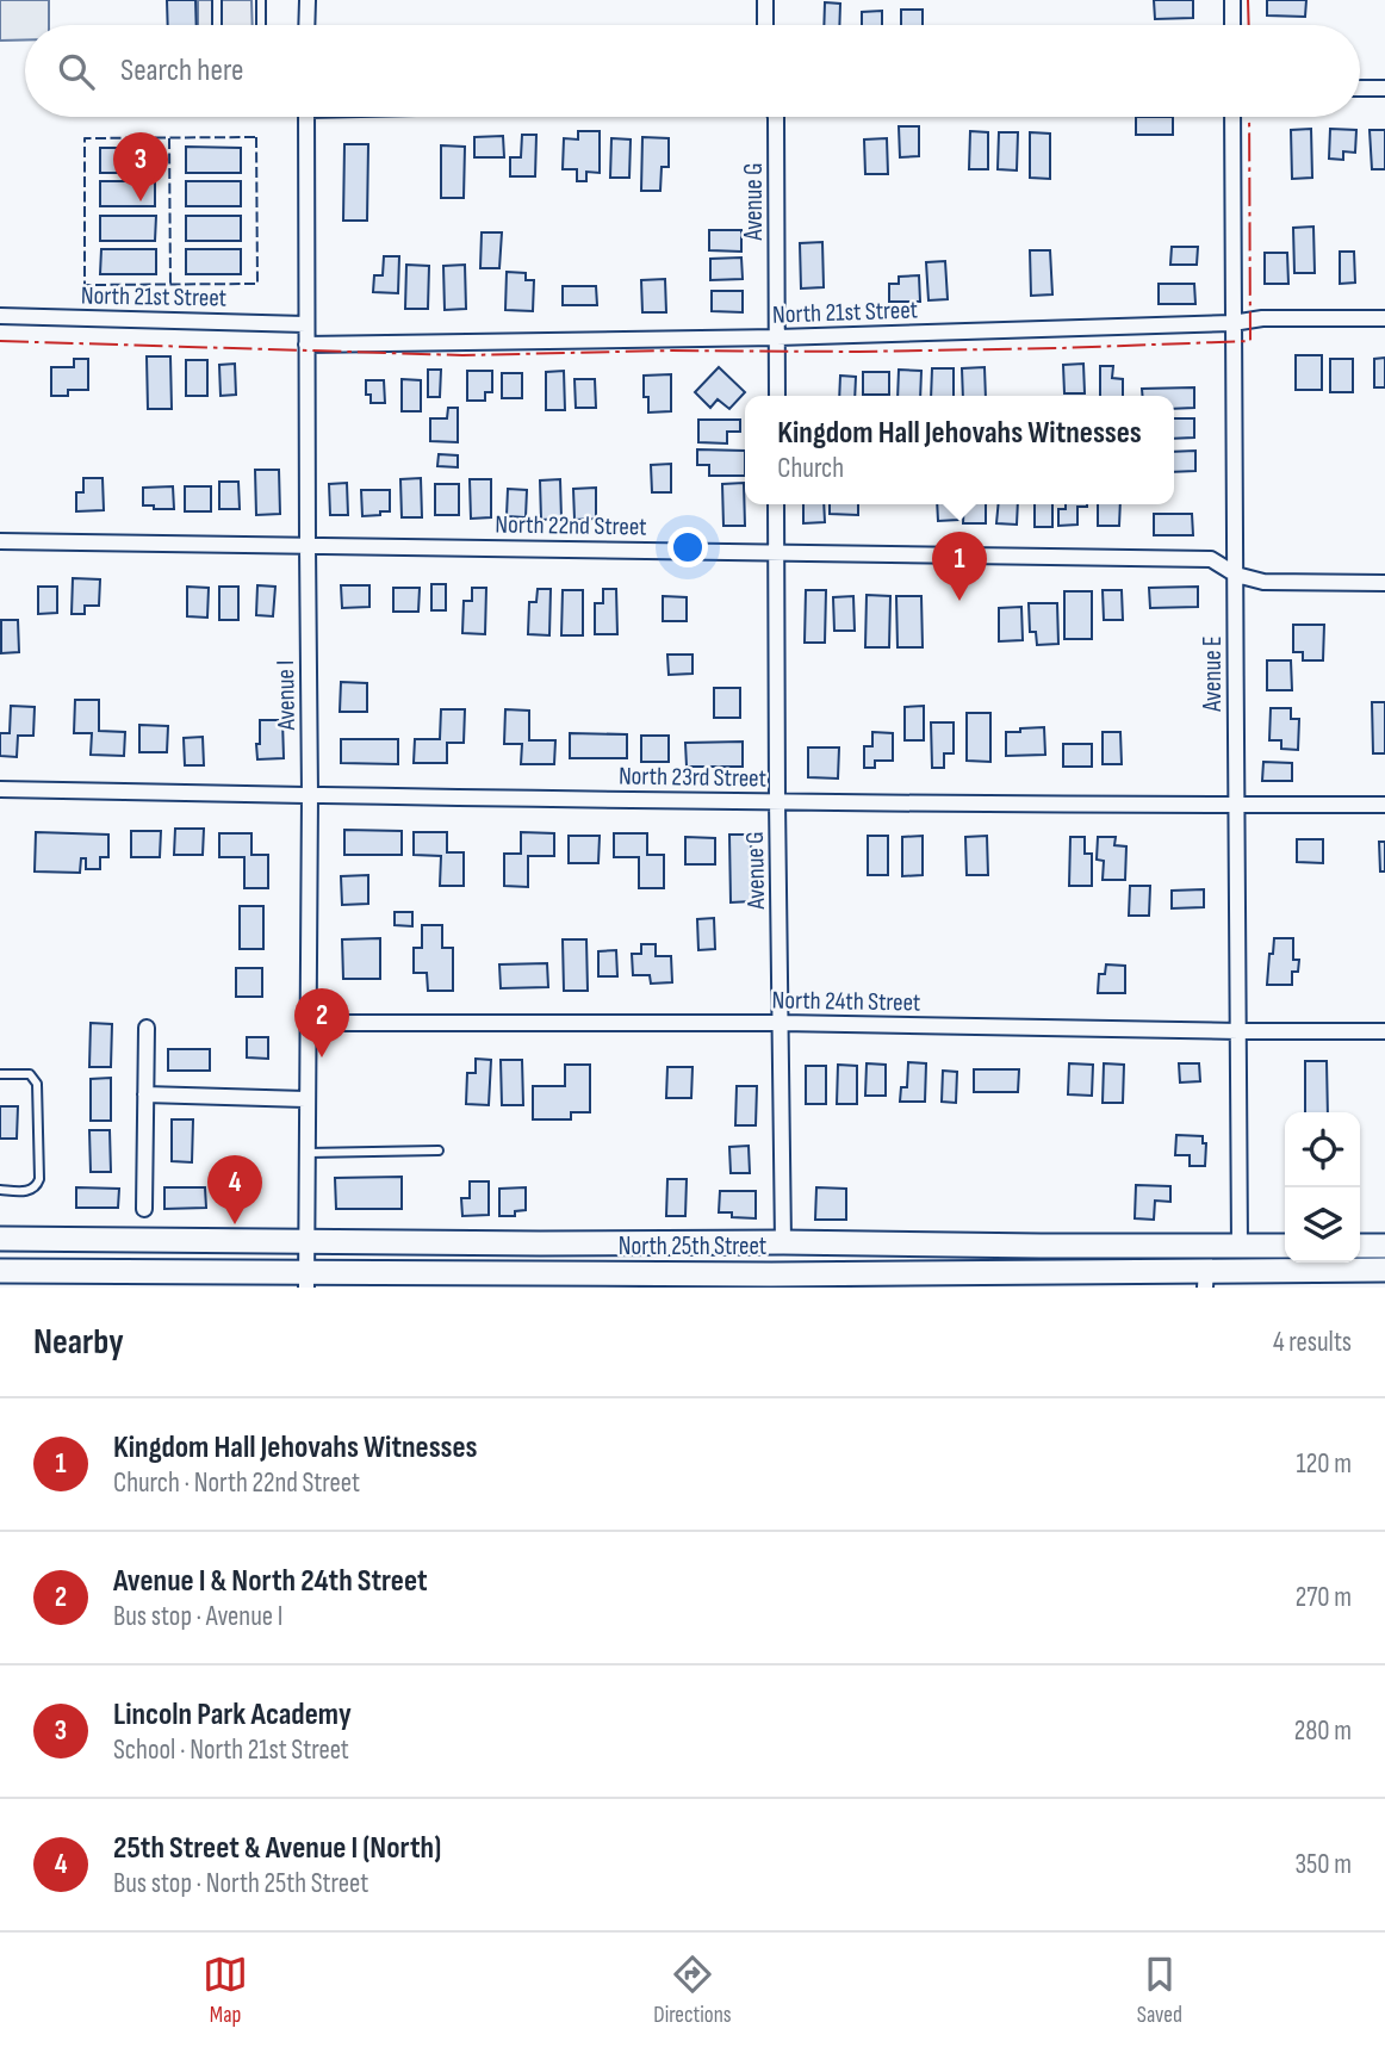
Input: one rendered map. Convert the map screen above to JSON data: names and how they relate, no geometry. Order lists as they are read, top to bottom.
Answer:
{
  "streets": {
    "main road": ["North 25th Street"],
    "street": [
      "Avenue G",
      "North 21st Street",
      "North 22nd Street",
      "Avenue E",
      "Avenue I",
      "North 23rd Street",
      "North 24th Street"
    ]
  },
  "crossings": [
    ["Avenue G", "North 21st Street"],
    ["Avenue G", "North 22nd Street"],
    ["Avenue G", "North 23rd Street"],
    ["Avenue G", "North 24th Street"],
    ["Avenue G", "North 25th Street"],
    ["North 21st Street", "Avenue E"],
    ["North 21st Street", "Avenue I"],
    ["North 22nd Street", "Avenue E"],
    ["North 22nd Street", "Avenue I"],
    ["Avenue E", "North 23rd Street"],
    ["Avenue E", "North 24th Street"],
    ["Avenue E", "North 25th Street"],
    ["Avenue I", "North 23rd Street"],
    ["Avenue I", "North 24th Street"],
    ["Avenue I", "North 25th Street"]
  ],
  "page": {
    "search": "Search here",
    "pins": [
      "3",
      "1",
      "2",
      "4"
    ],
    "popup": ["Kingdom Hall Jehovahs Witnesses", "Church"],
    "heading": ["Nearby", "4 results"],
    "list": [
      {
        "mark": "1",
        "name": "Kingdom Hall Jehovahs Witnesses",
        "note": "Church · North 22nd Street",
        "value": "120 m"
      },
      {
        "mark": "2",
        "name": "Avenue I & North 24th Street",
        "note": "Bus stop · Avenue I",
        "value": "270 m"
      },
      {
        "mark": "3",
        "name": "Lincoln Park Academy",
        "note": "School · North 21st Street",
        "value": "280 m"
      },
      {
        "mark": "4",
        "name": "25th Street & Avenue I (North)",
        "note": "Bus stop · North 25th Street",
        "value": "350 m"
      }
    ],
    "nav": ["Map", "Directions", "Saved"]
  }
}
